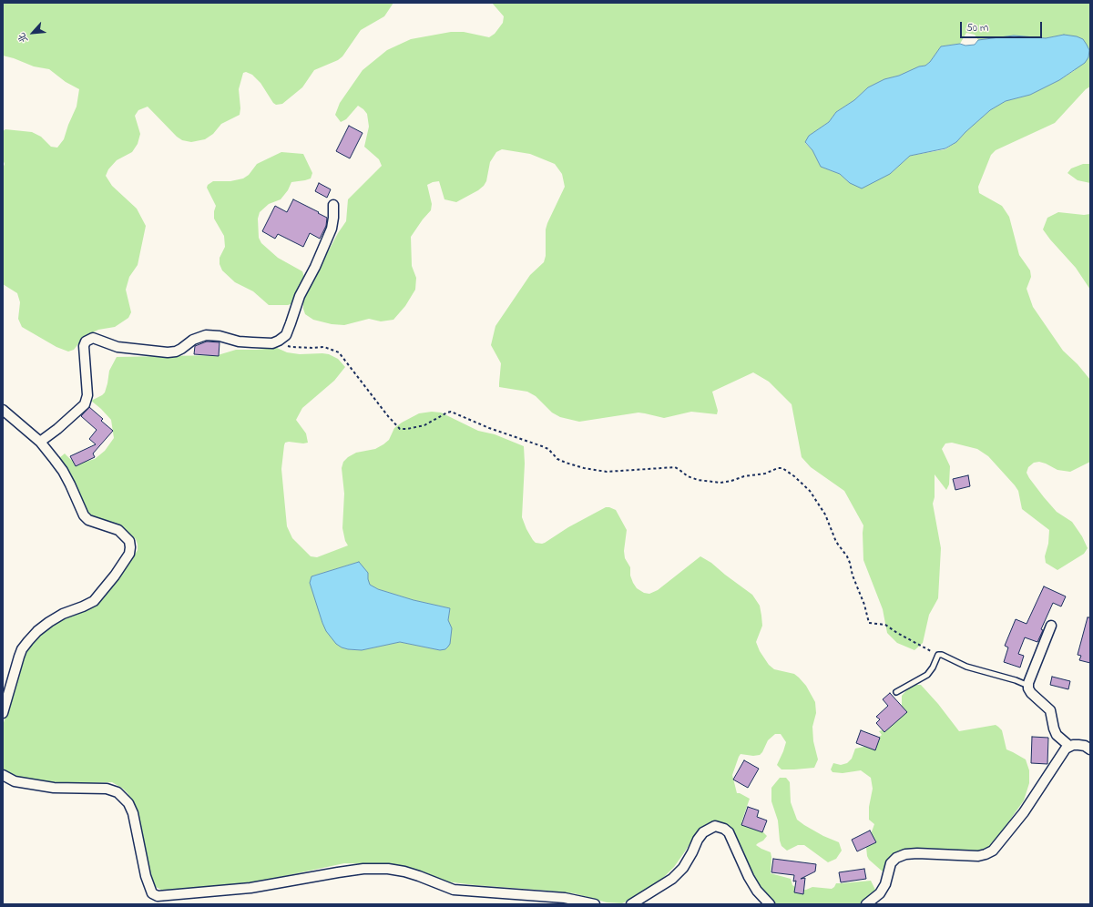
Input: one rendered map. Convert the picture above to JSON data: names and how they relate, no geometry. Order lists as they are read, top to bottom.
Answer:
{
  "scale_bar": "50 m",
  "north": "bottom left"
}
